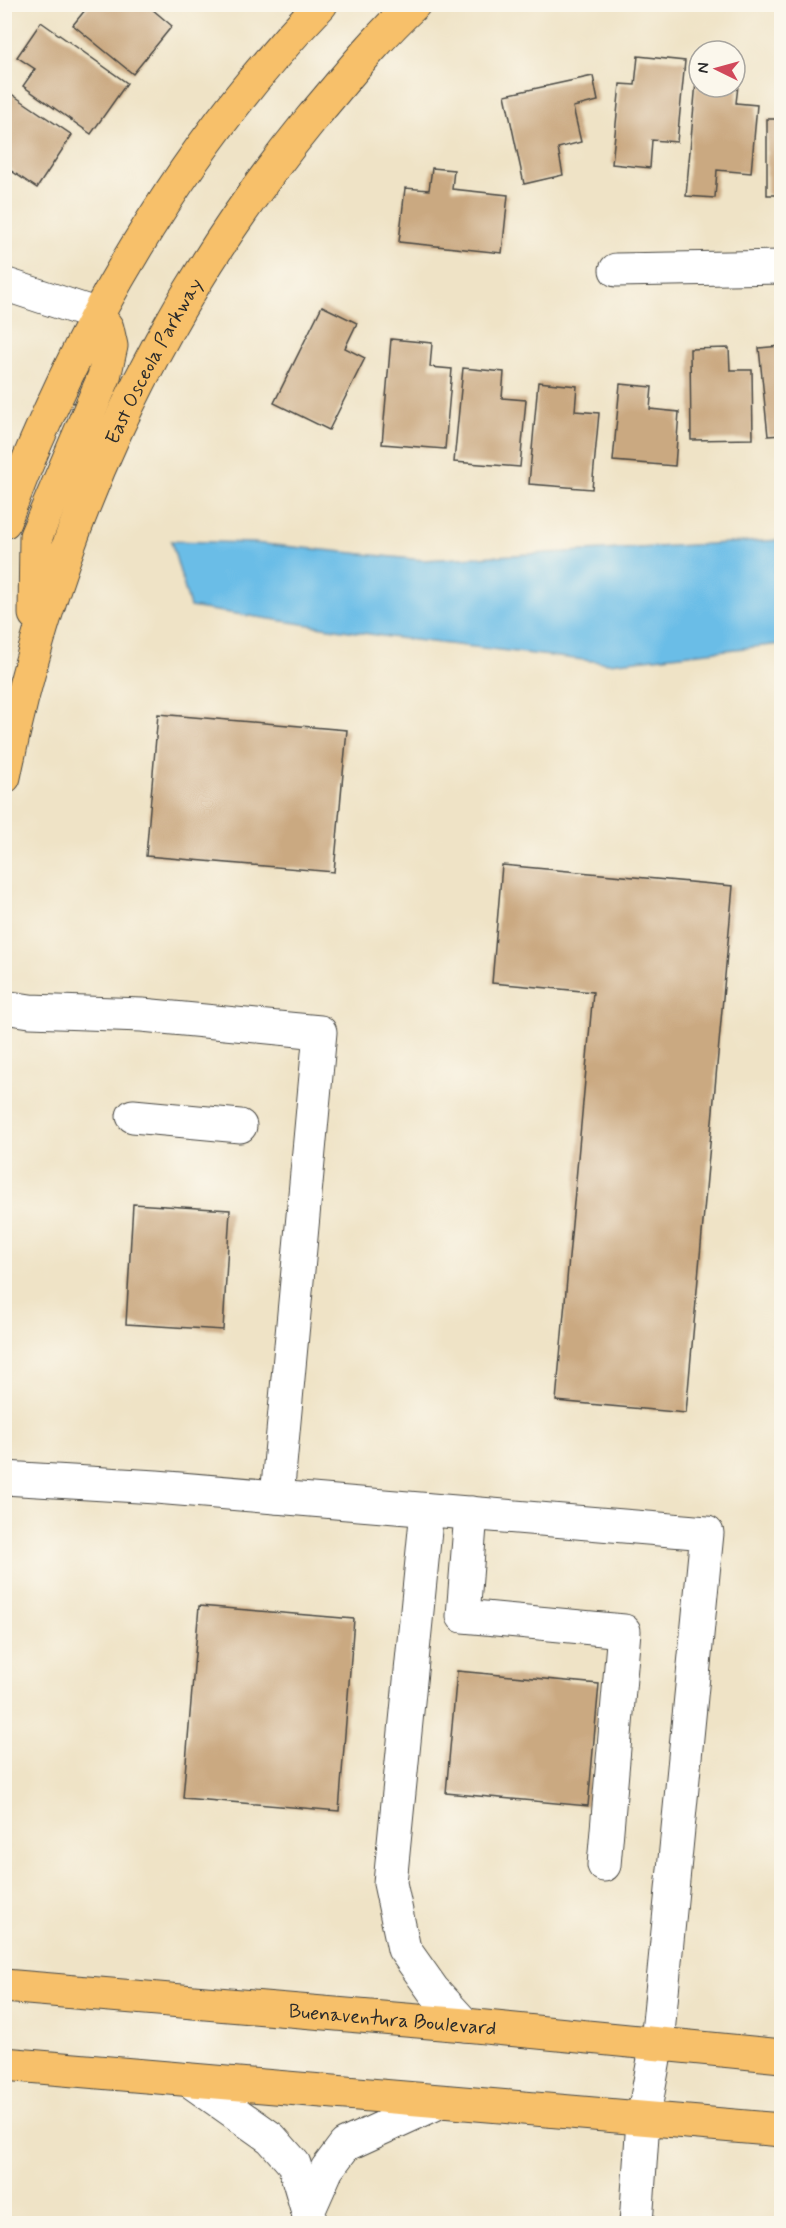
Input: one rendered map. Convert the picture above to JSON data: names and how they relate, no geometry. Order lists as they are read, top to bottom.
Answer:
{
  "streets": {
    "main road": ["East Osceola Parkway", "Buenaventura Boulevard"]
  },
  "north": "left"
}
